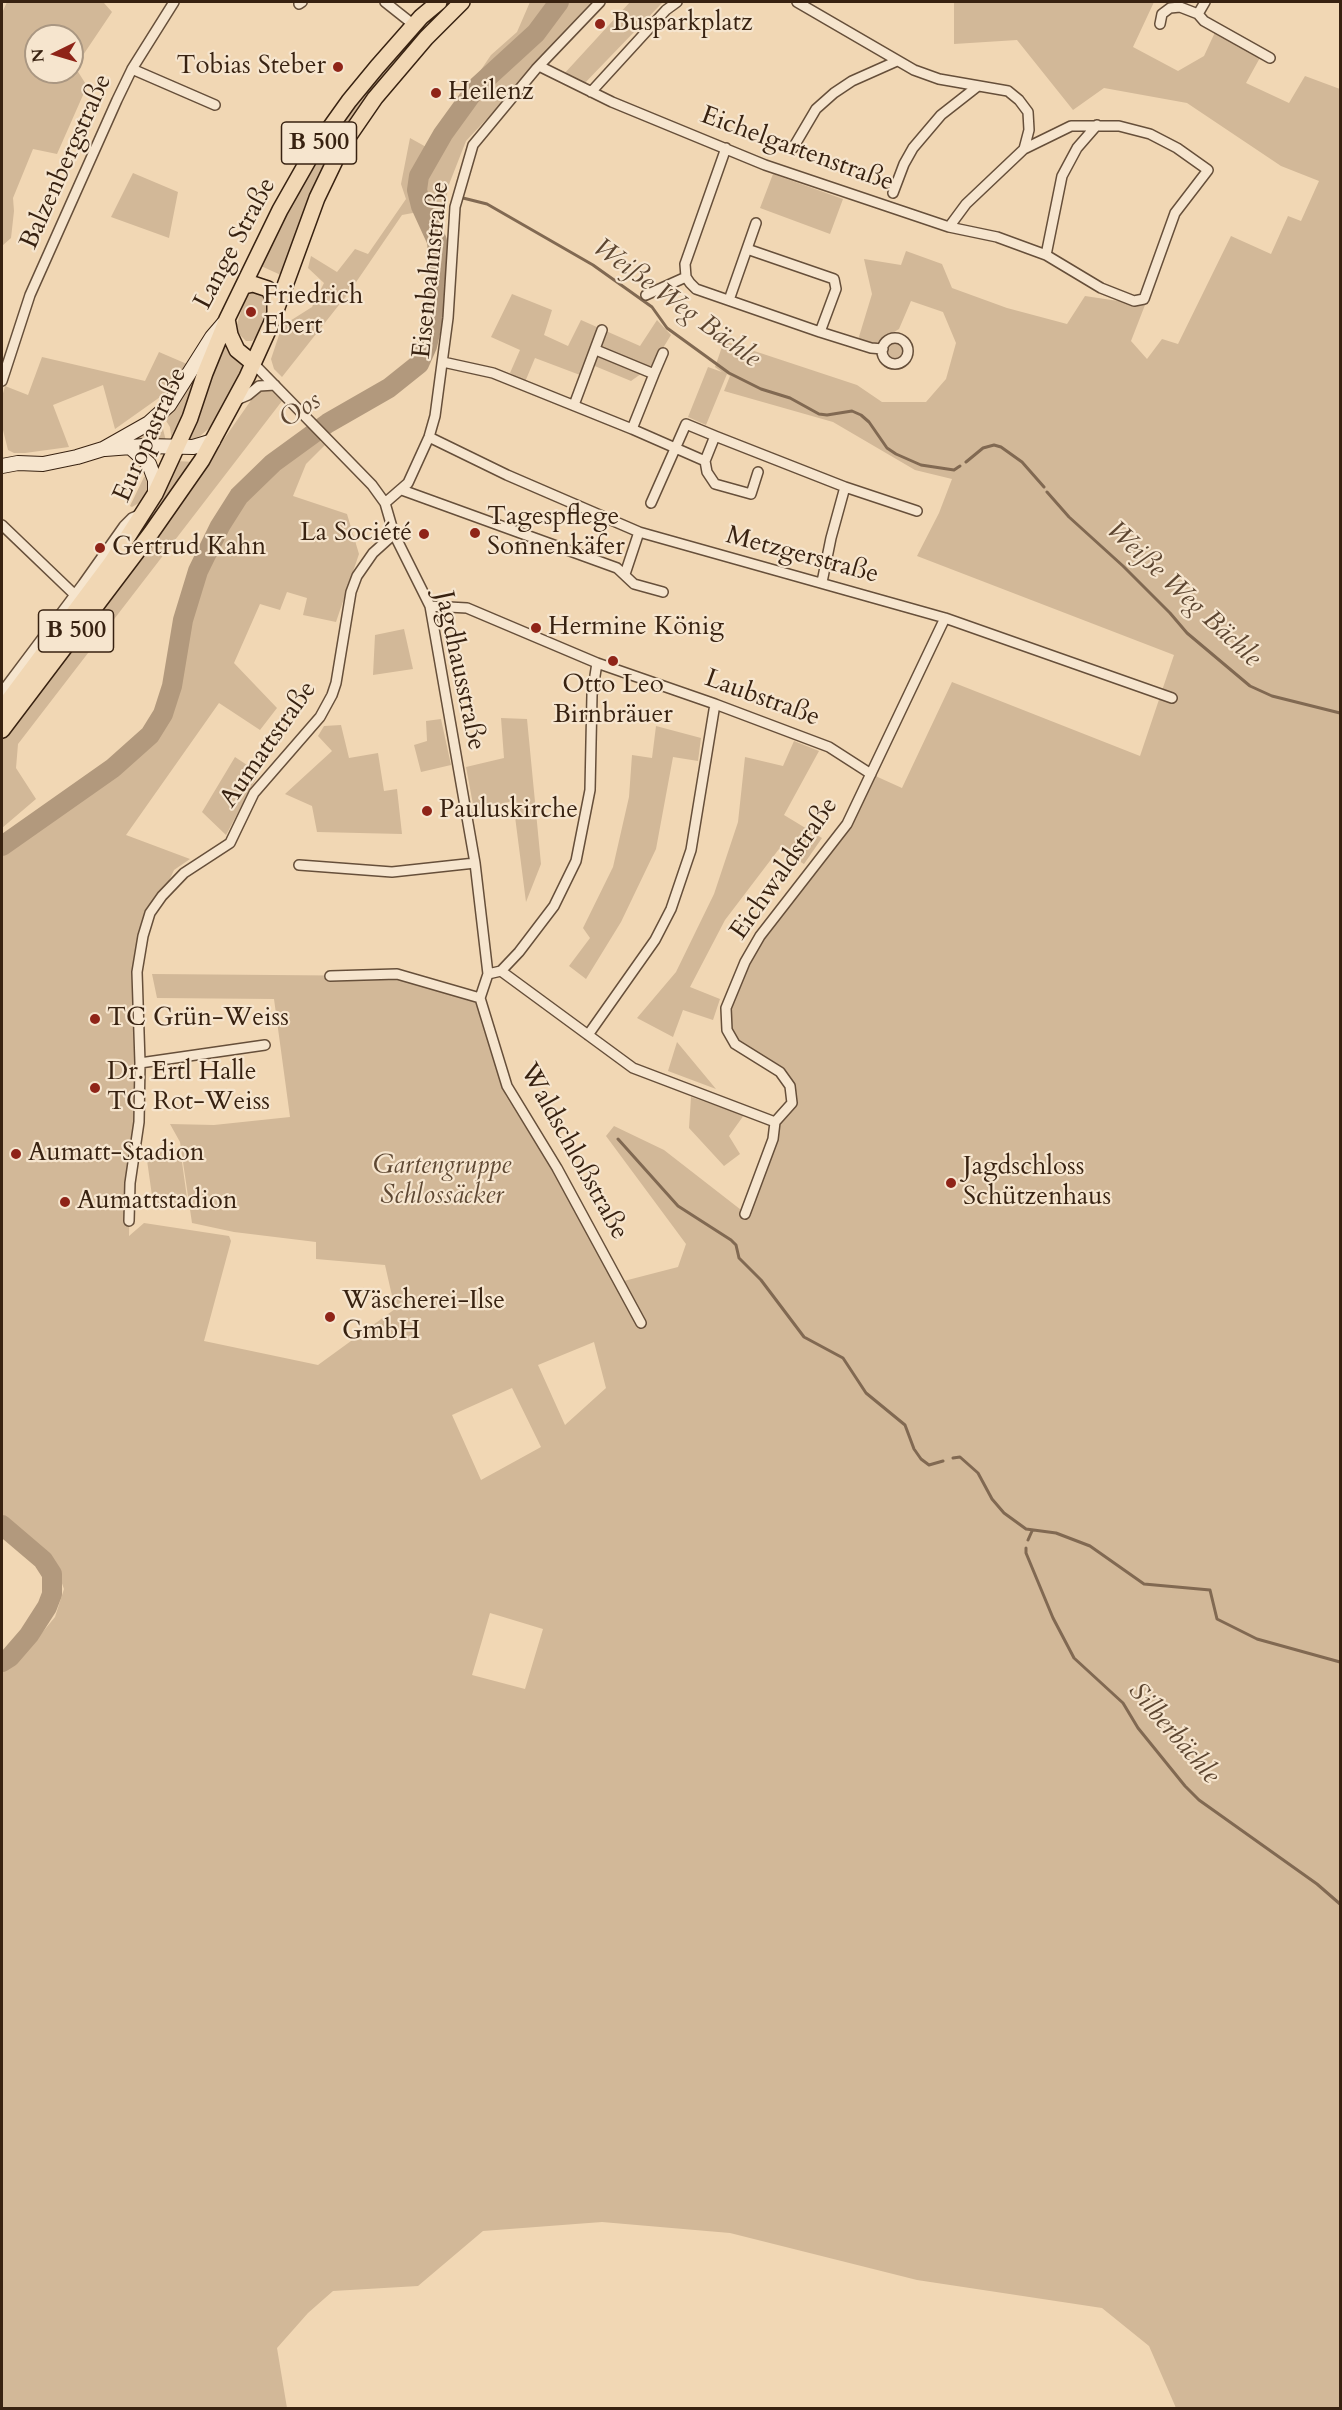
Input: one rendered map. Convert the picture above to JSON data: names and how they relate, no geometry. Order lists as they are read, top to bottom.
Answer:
{
  "streets": {
    "main road": ["B 500", "Lange Straße", "Europastraße"],
    "street": [
      "Eichelgartenstraße",
      "Balzenbergstraße",
      "Eisenbahnstraße",
      "Metzgerstraße",
      "Jagdhausstraße",
      "Laubstraße",
      "Aumattstraße",
      "Eichwaldstraße",
      "Waldschloßstraße"
    ]
  },
  "crossings": [
    ["Eichelgartenstraße", "Eisenbahnstraße"],
    ["Lange Straße", "Europastraße"],
    ["Lange Straße", "Jagdhausstraße"],
    ["Eisenbahnstraße", "Metzgerstraße"],
    ["Eisenbahnstraße", "Jagdhausstraße"],
    ["Metzgerstraße", "Eichwaldstraße"],
    ["Jagdhausstraße", "Laubstraße"],
    ["Jagdhausstraße", "Aumattstraße"],
    ["Jagdhausstraße", "Waldschloßstraße"],
    ["Laubstraße", "Eichwaldstraße"]
  ],
  "water": ["Weiße Weg Bächle", "Oos", "Silberbächle"],
  "parks": ["Gartengruppe Schlossäcker"],
  "places": [
    "Busparkplatz",
    "Tobias Steber",
    "Heilenz",
    "Friedrich Ebert",
    "Tagespflege Sonnenkäfer",
    "La Société",
    "Gertrud Kahn",
    "Hermine König",
    "Otto Leo Birnbräuer",
    "Pauluskirche",
    "TC Grün-Weiss",
    "Dr. Ertl Halle TC Rot-Weiss",
    "Aumatt-Stadion",
    "Jagdschloss Schützenhaus",
    "Aumattstadion",
    "Wäscherei-Ilse GmbH"
  ],
  "north": "left"
}
